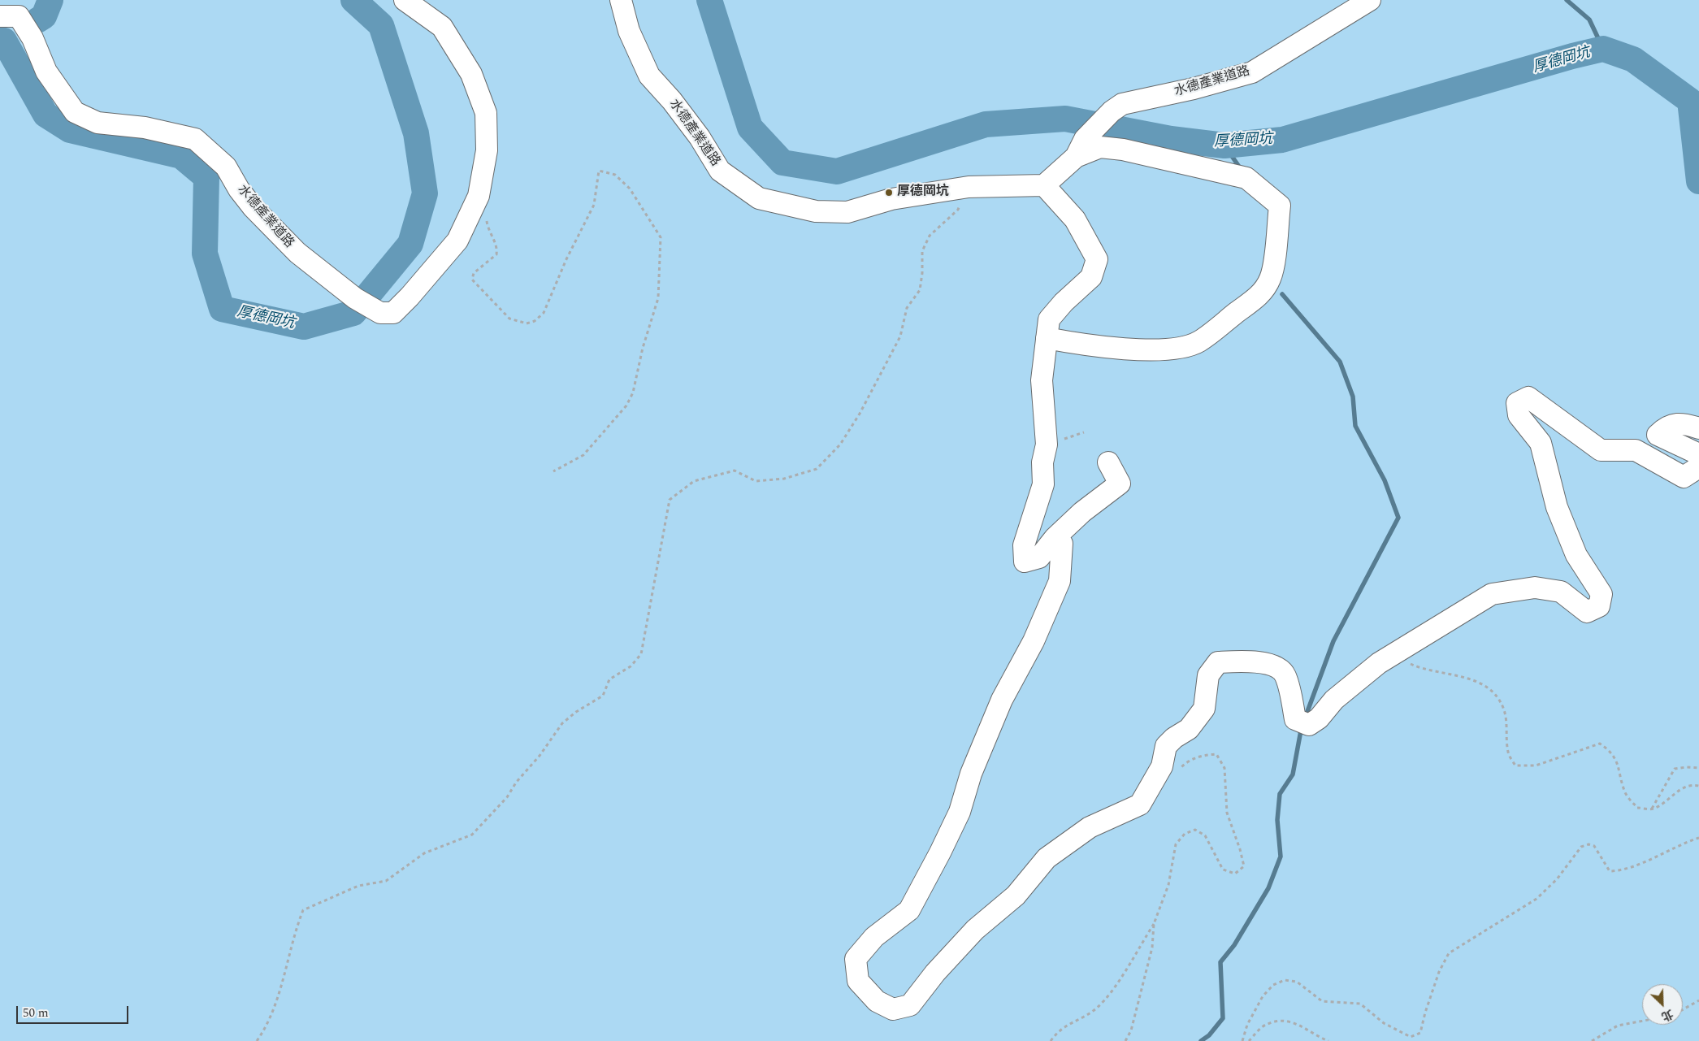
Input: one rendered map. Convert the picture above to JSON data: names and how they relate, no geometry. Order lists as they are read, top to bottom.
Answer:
{
  "streets": {
    "street": ["水德產業道路"]
  },
  "water": ["厚德岡坑"],
  "places": ["厚德岡坑"],
  "scale_bar": "50 m",
  "north": "bottom right"
}
